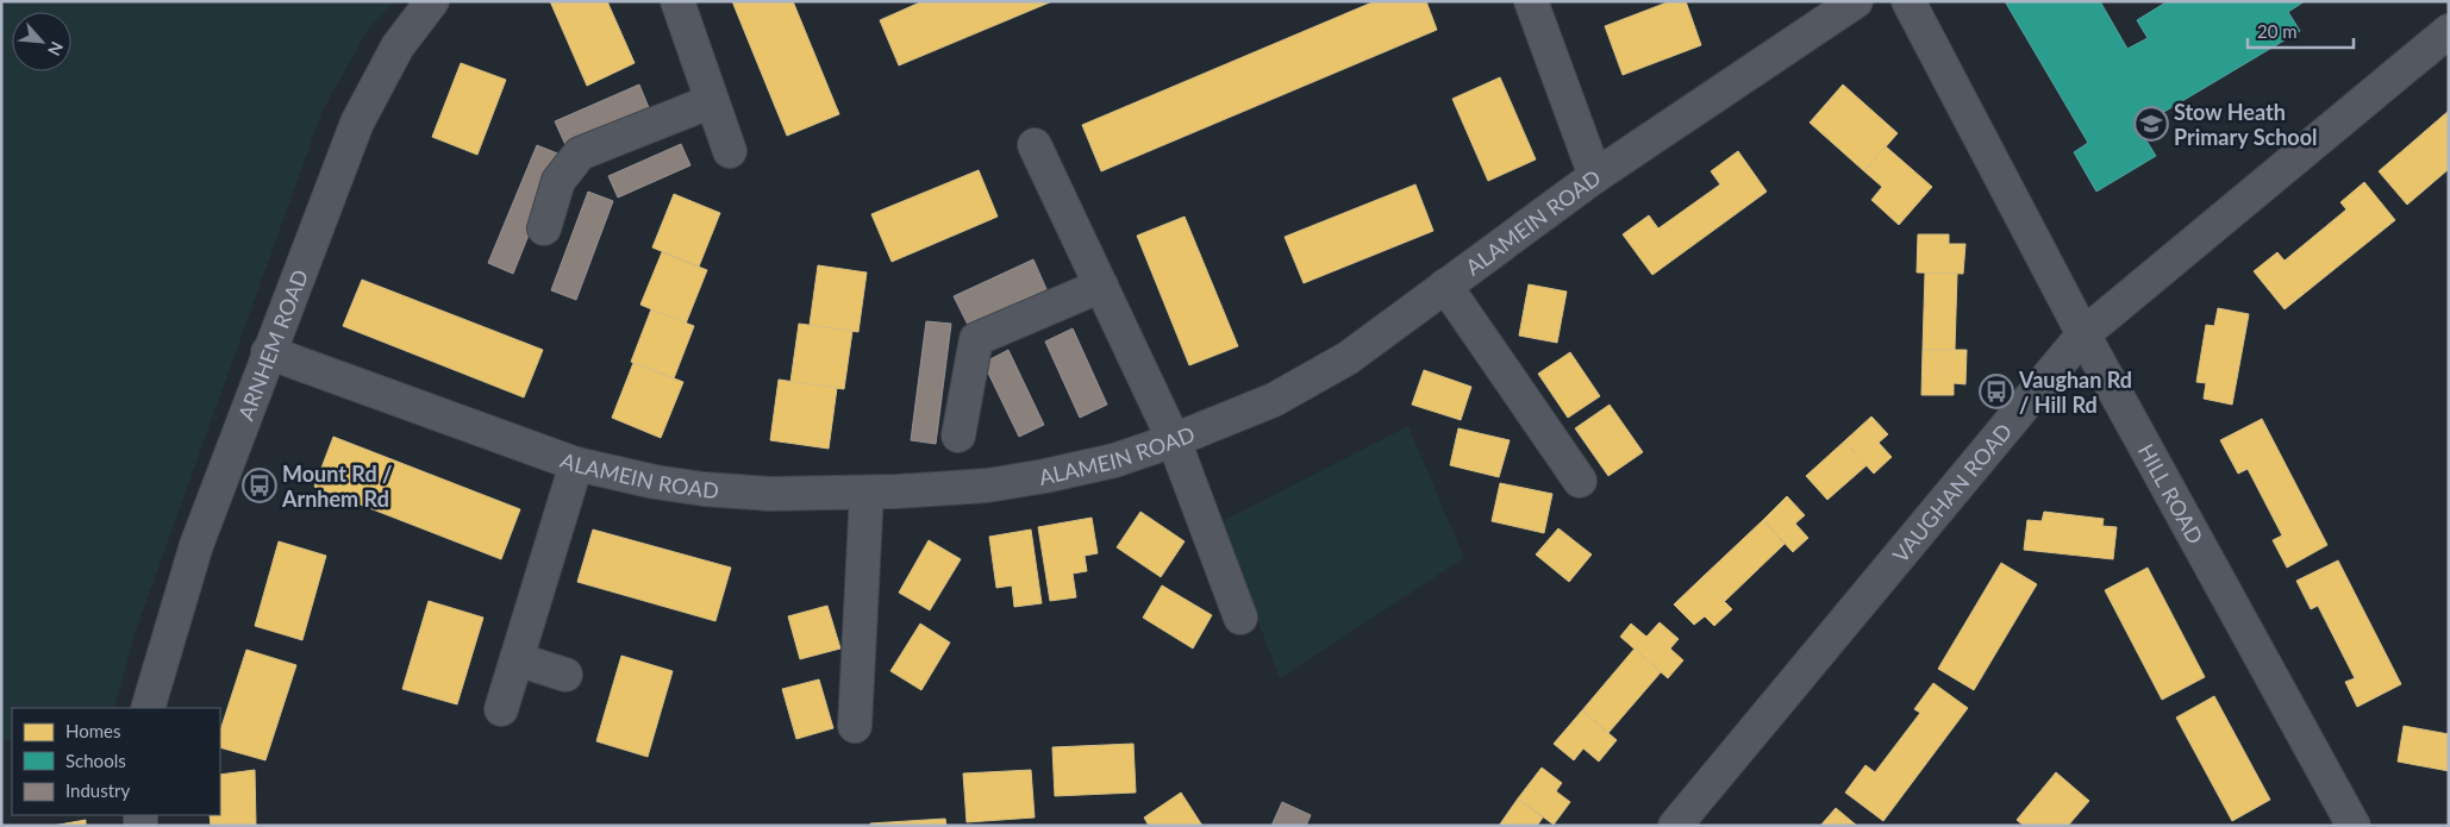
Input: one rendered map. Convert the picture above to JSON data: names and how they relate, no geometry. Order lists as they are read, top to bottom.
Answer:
{
  "streets": {
    "street": [
      "ALAMEIN ROAD",
      "ARNHEM ROAD",
      "VAUGHAN ROAD",
      "HILL ROAD"
    ]
  },
  "crossings": [
    ["ALAMEIN ROAD", "ARNHEM ROAD"],
    ["VAUGHAN ROAD", "HILL ROAD"]
  ],
  "places": {
    "school or university": ["Stow Heath Primary School"],
    "bus stop": ["Vaughan Rd / Hill Rd", "Mount Rd / Arnhem Rd"]
  },
  "legend": ["Homes", "Schools", "Industry"],
  "scale_bar": "20 m",
  "north": "bottom right"
}
